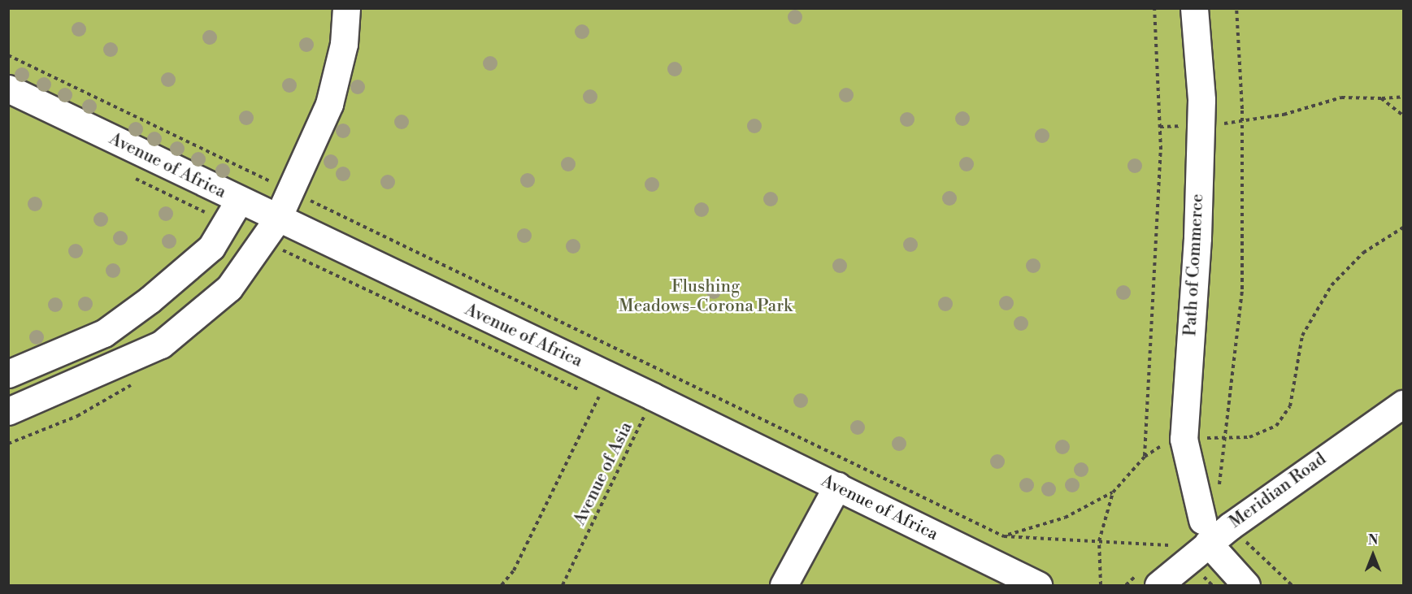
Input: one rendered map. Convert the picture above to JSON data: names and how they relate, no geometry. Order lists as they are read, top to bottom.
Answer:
{
  "streets": {
    "street": ["Avenue of Africa", "Path of Commerce", "Meridian Road"],
    "path": ["Avenue of Asia"]
  },
  "crossings": [
    ["Avenue of Africa", "Avenue of Asia"],
    ["Path of Commerce", "Meridian Road"]
  ],
  "parks": ["Flushing Meadows-Corona Park"],
  "north": "top"
}
